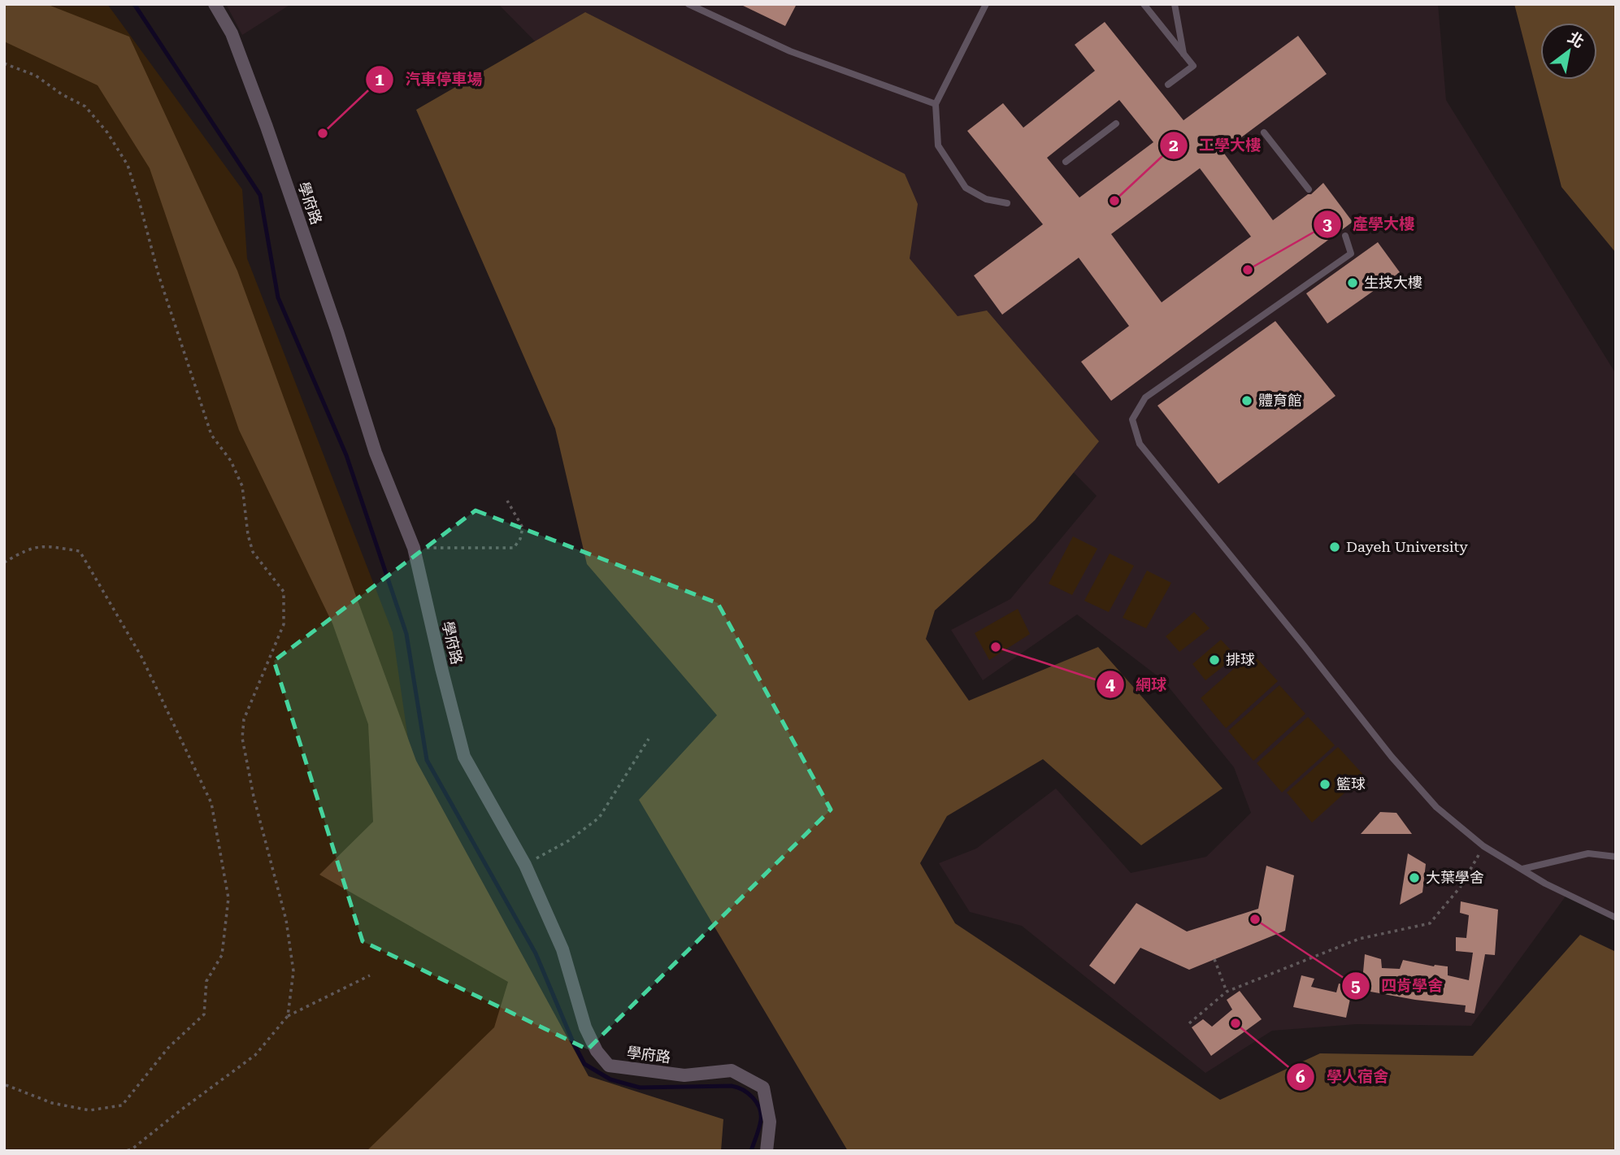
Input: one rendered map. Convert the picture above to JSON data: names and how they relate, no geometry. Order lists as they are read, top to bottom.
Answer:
{
  "streets": {
    "street": ["學府路"]
  },
  "places": [
    "汽車停車場",
    "工學大樓",
    "產學大樓",
    "生技大樓",
    "體育館",
    "Dayeh University",
    "網球",
    "排球",
    "籃球",
    "大葉學舍",
    "四肯學舍",
    "學人宿舍"
  ],
  "north": "top right"
}
